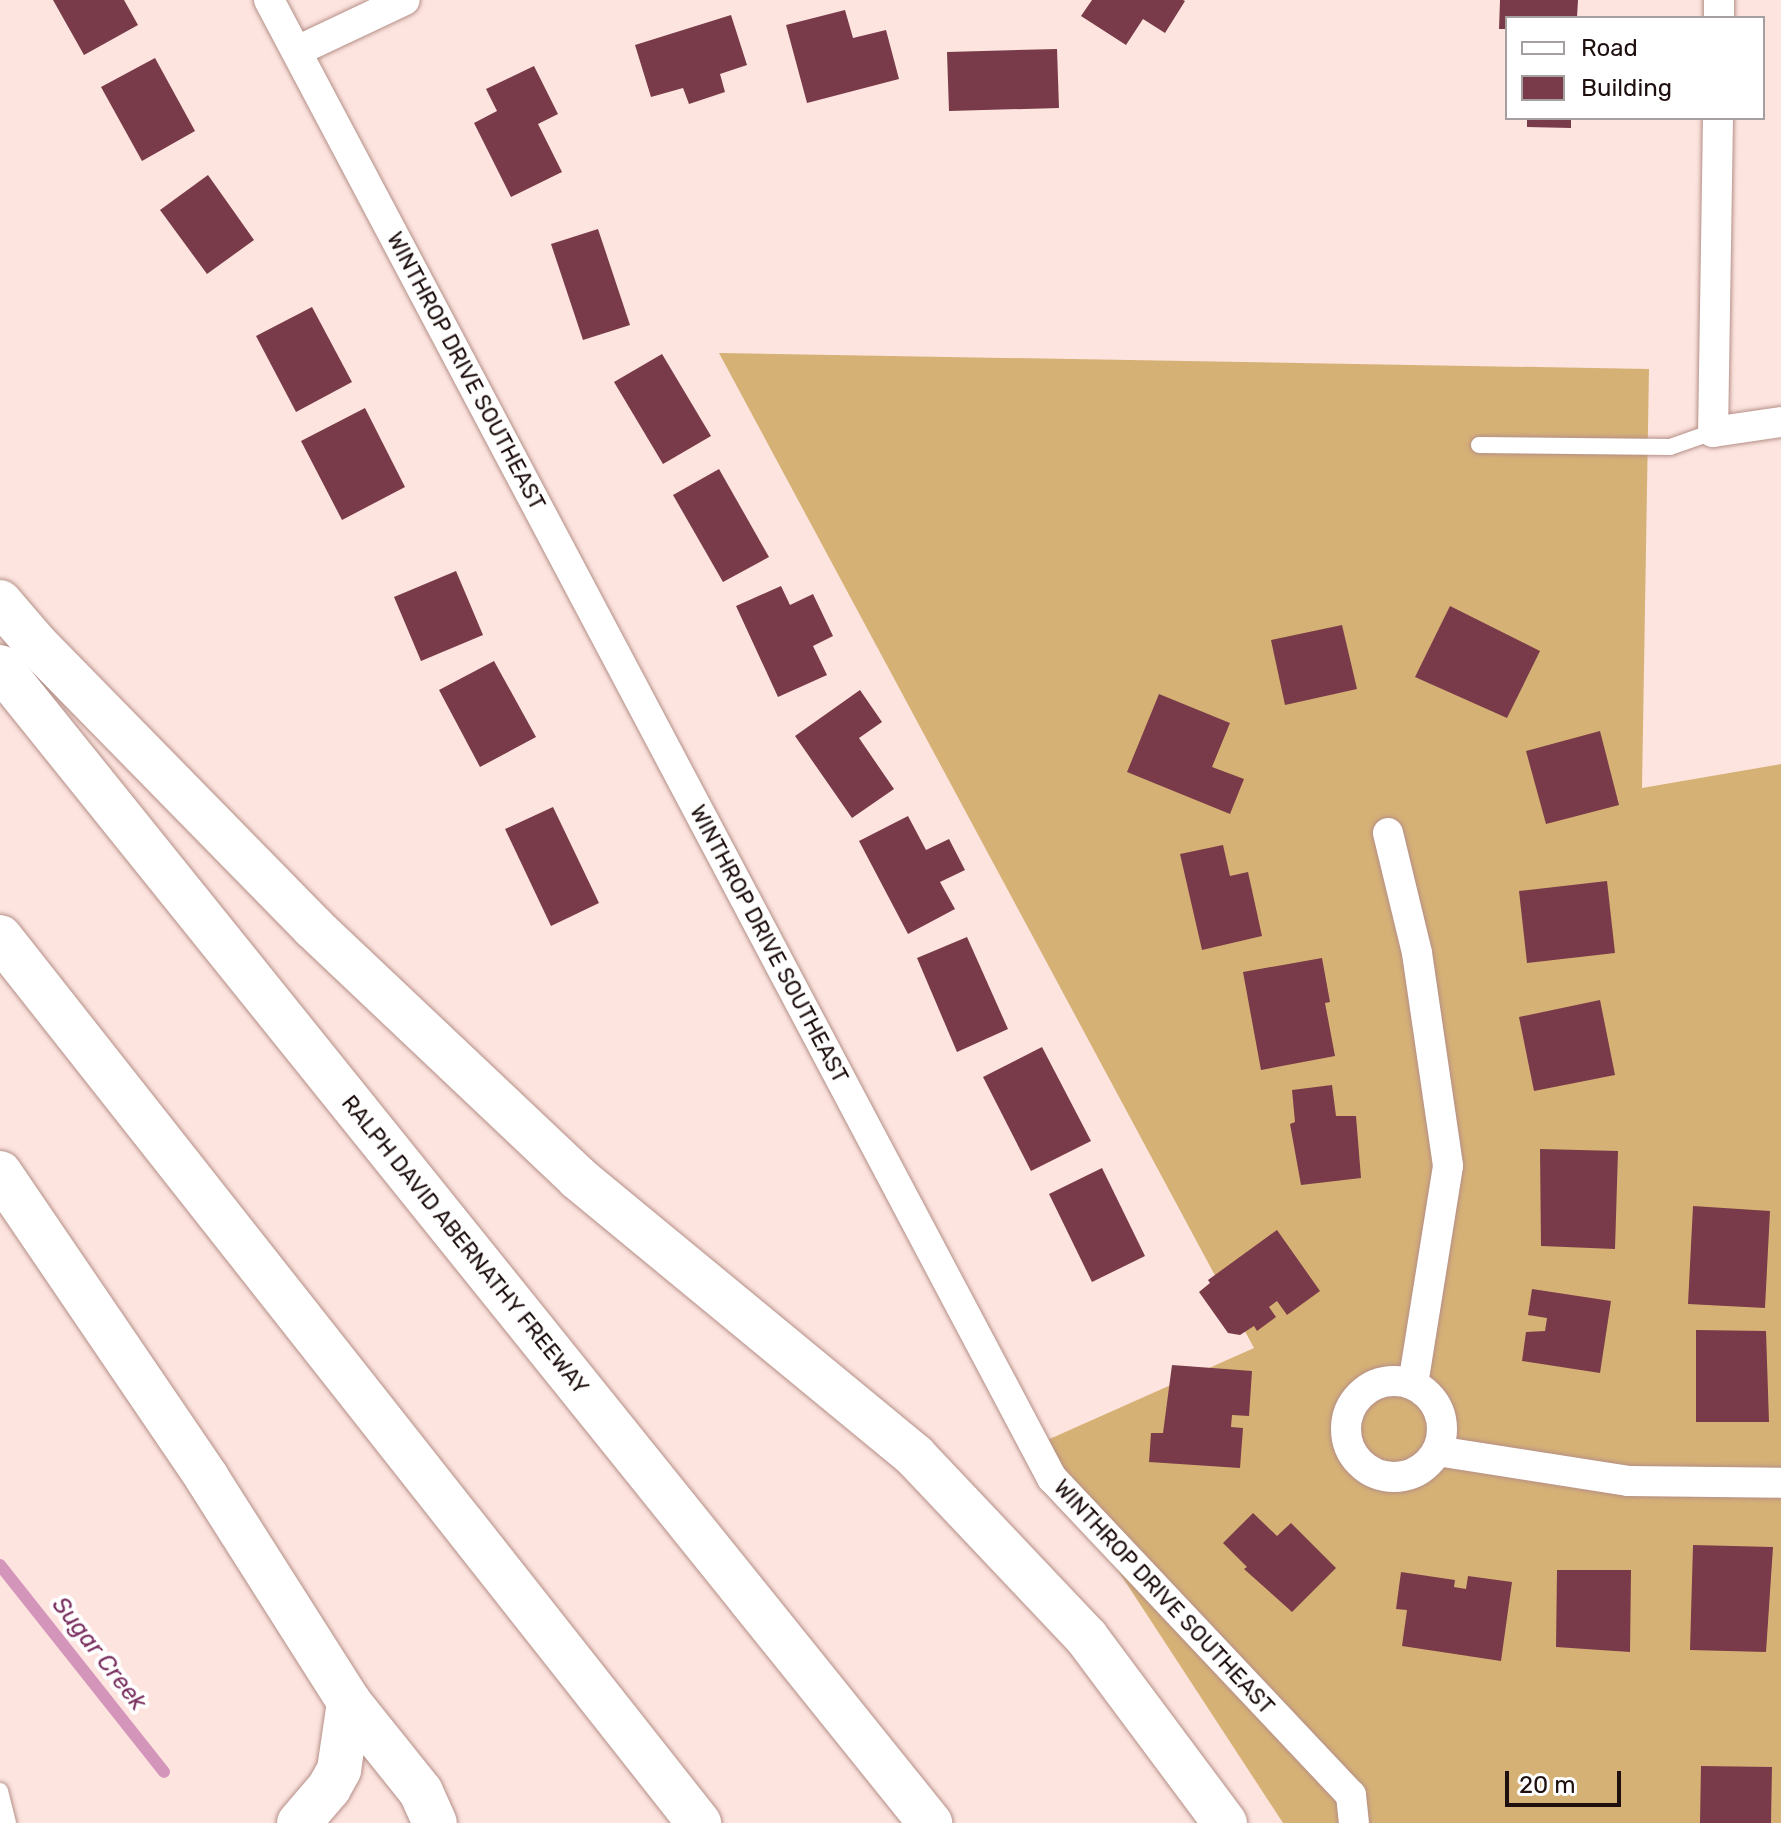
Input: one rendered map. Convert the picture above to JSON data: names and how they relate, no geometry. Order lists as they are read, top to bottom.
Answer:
{
  "streets": {
    "highway": ["RALPH DAVID ABERNATHY FREEWAY"],
    "street": ["WINTHROP DRIVE SOUTHEAST"]
  },
  "water": ["Sugar Creek"],
  "legend": ["Road", "Building"],
  "scale_bar": "20 m"
}
